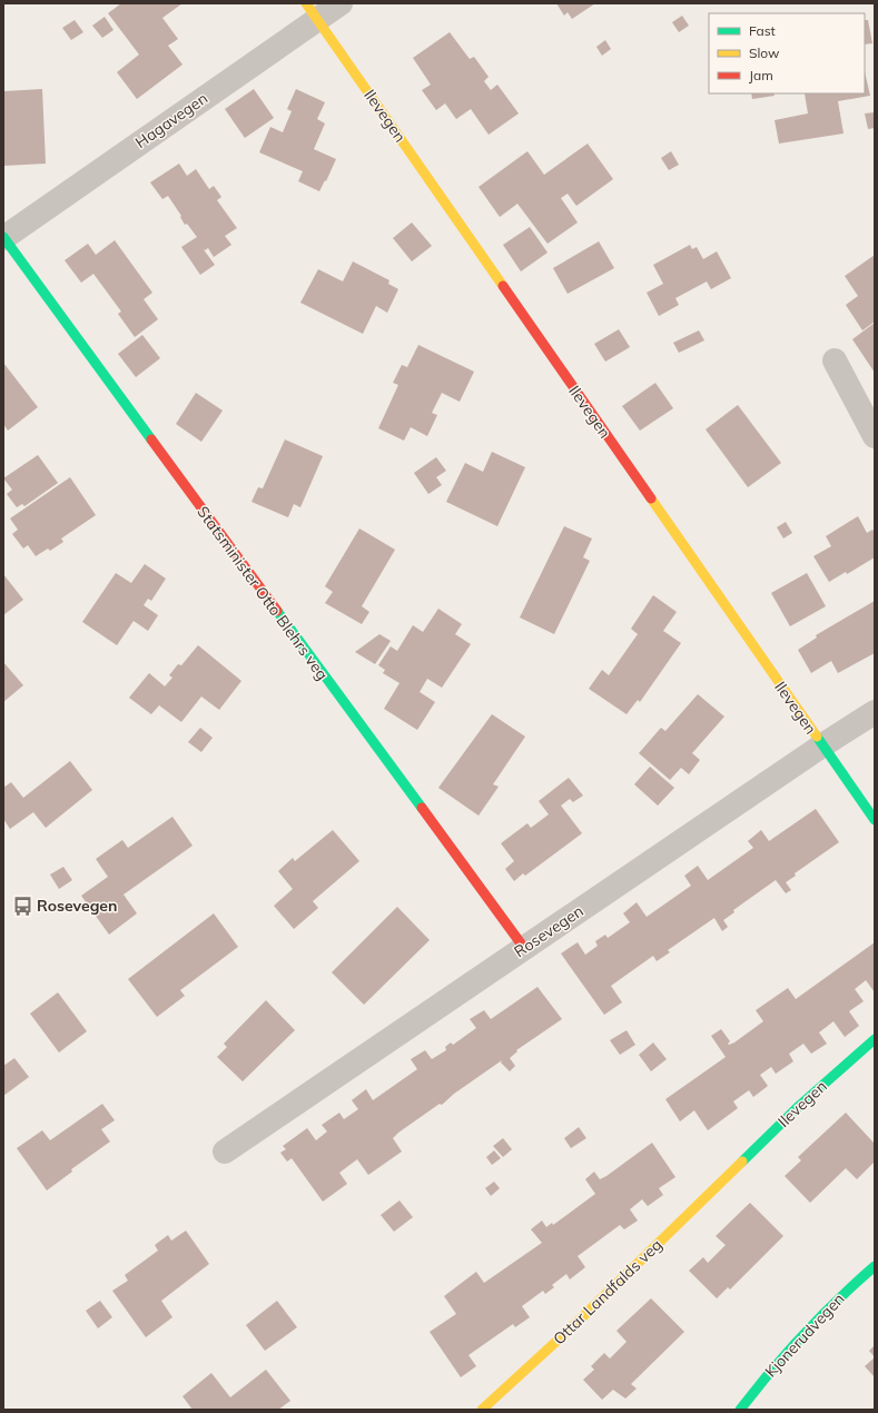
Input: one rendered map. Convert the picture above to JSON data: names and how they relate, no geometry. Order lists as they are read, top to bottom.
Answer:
{
  "streets": {
    "street": [
      "Ilevegen",
      "Hagavegen",
      "Statsminister Otto Blehrs veg",
      "Rosevegen",
      "Ottar Landfalds veg",
      "Kjonerudvegen"
    ]
  },
  "crossings": [
    ["Ilevegen", "Hagavegen"],
    ["Ilevegen", "Rosevegen"],
    ["Ilevegen", "Ottar Landfalds veg"],
    ["Hagavegen", "Statsminister Otto Blehrs veg"],
    ["Statsminister Otto Blehrs veg", "Rosevegen"]
  ],
  "places": {
    "bus stop": ["Rosevegen"]
  },
  "legend": ["Fast", "Slow", "Jam"]
}
